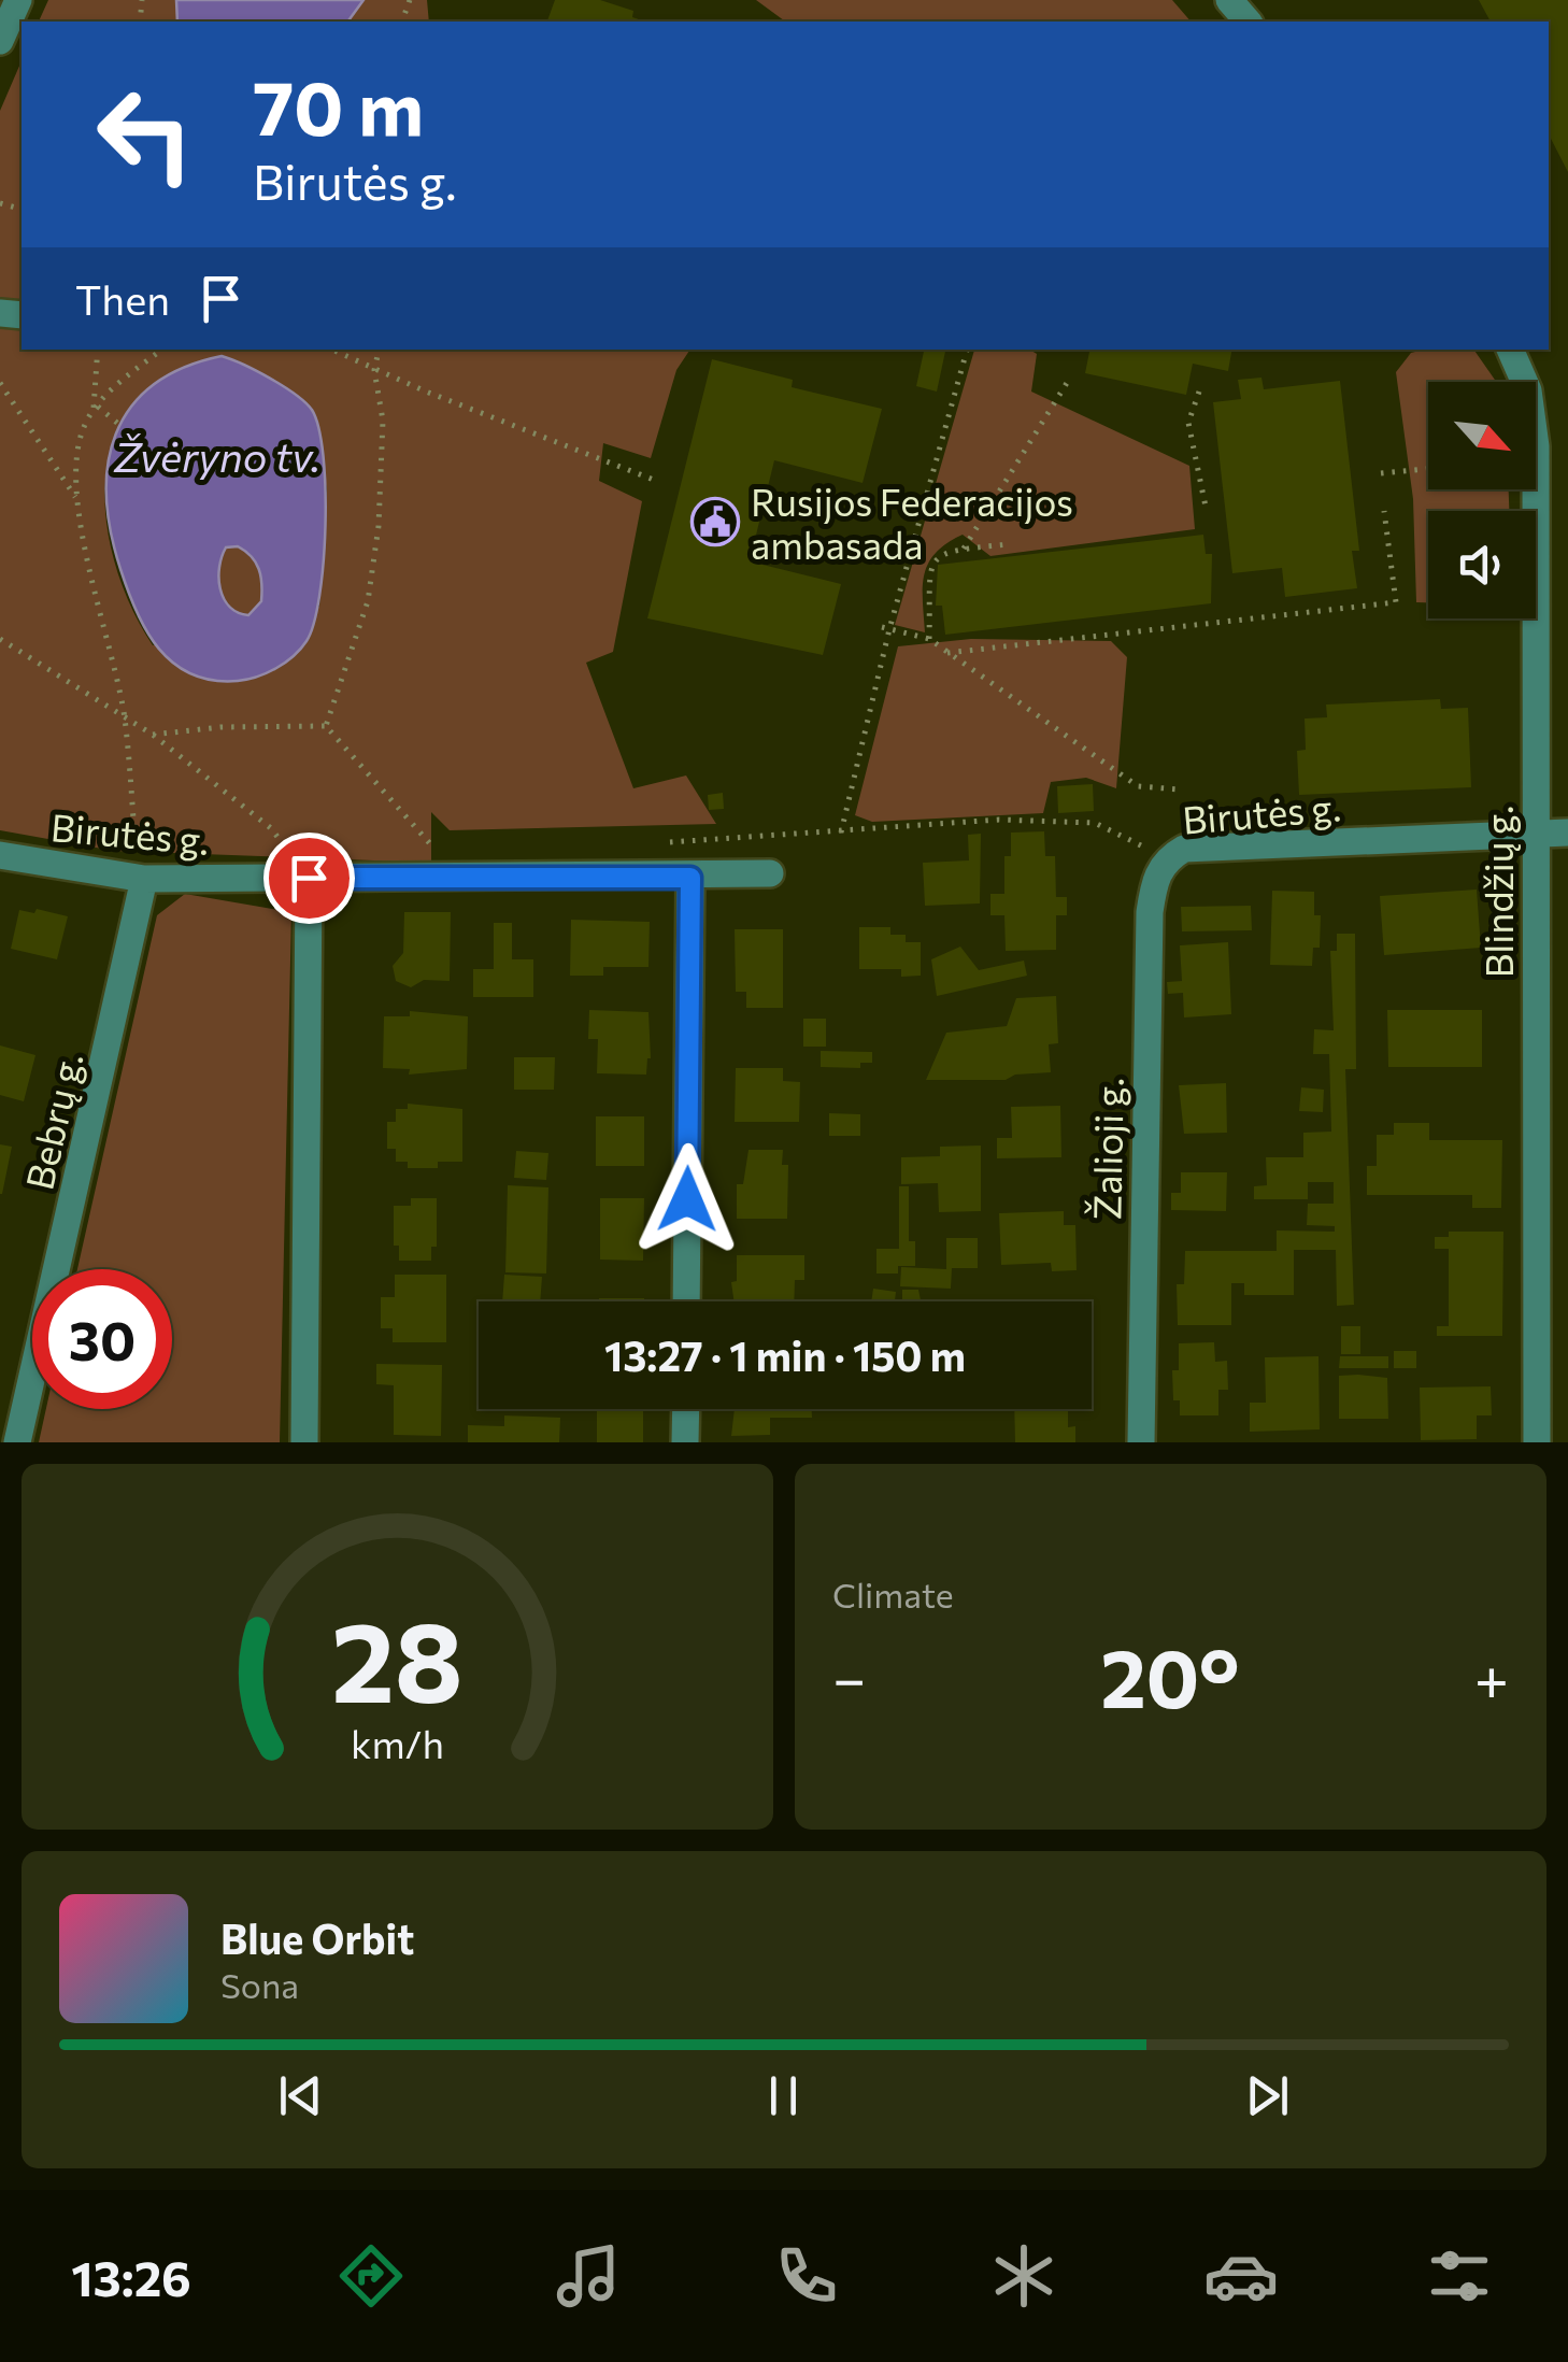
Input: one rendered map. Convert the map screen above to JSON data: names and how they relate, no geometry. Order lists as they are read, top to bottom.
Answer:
{
  "streets": {
    "street": [
      "Birutės g.",
      "Blindžių g.",
      "Bebrų g.",
      "Žalioji g."
    ]
  },
  "crossings": [
    ["Birutės g.", "Blindžių g."],
    ["Birutės g.", "Bebrų g."],
    ["Birutės g.", "Žalioji g."]
  ],
  "water": ["Žvėryno tv."],
  "places": {
    "public building": ["Rusijos Federacijos ambasada"]
  },
  "north": "bottom right",
  "page": {
    "turn": ["70 m", "Birutės g."],
    "then": "Then",
    "limit": "30",
    "trip": "13:27 · 1 min · 150 m",
    "tile": "Climate",
    "heat": ["−", "20°", "+"],
    "song": ["Blue Orbit", "Sona"],
    "tabs": "13:26",
    "gauge": ["28", "km/h"]
  }
}
